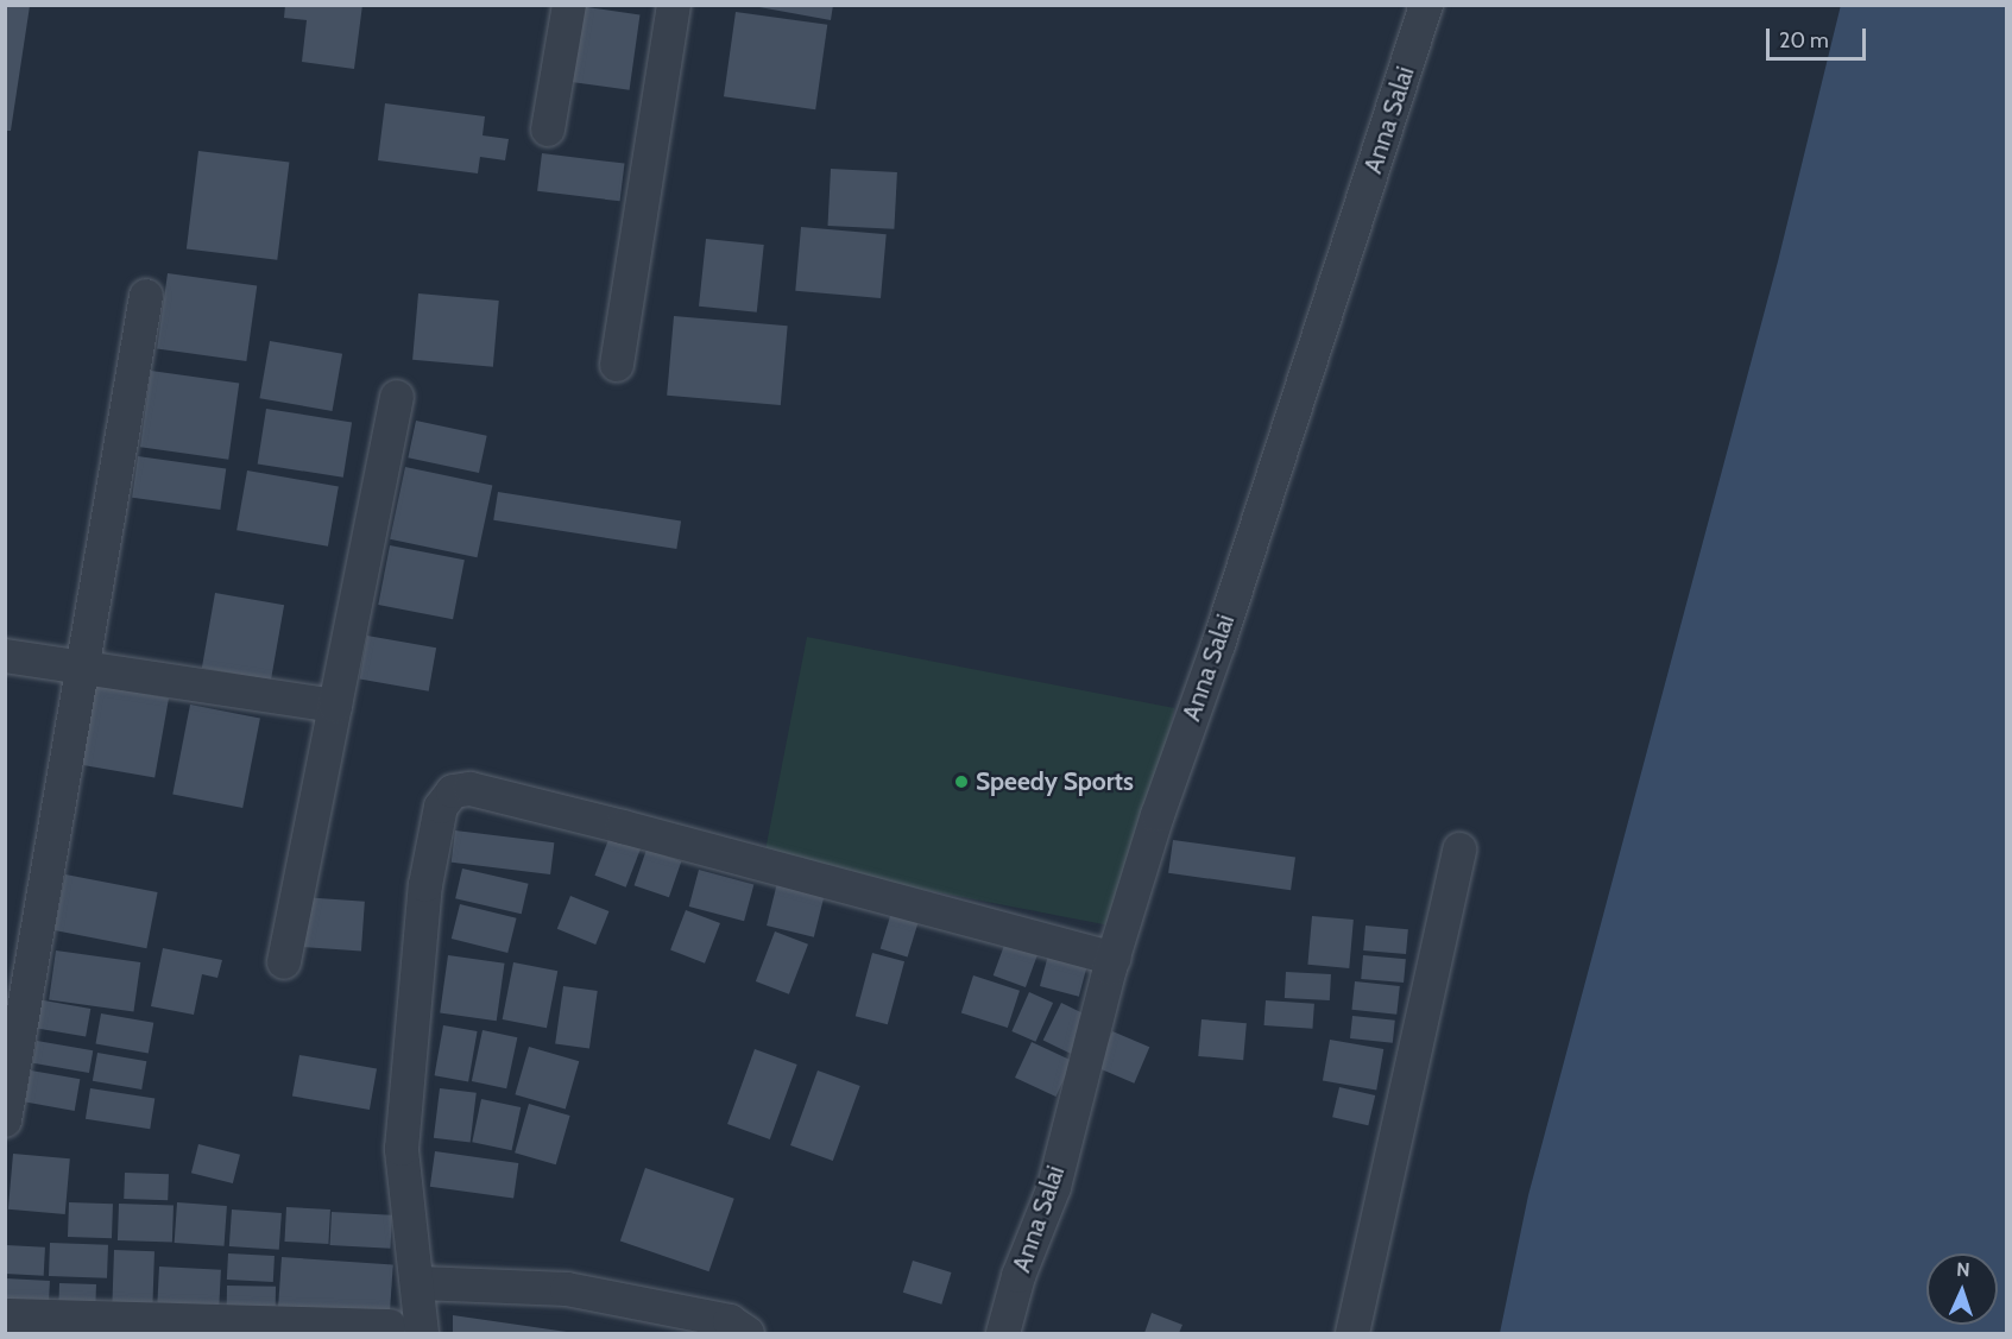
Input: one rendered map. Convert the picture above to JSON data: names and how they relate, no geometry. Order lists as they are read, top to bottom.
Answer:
{
  "streets": {
    "street": ["Anna Salai"]
  },
  "places": ["Speedy Sports"],
  "scale_bar": "20 m",
  "north": "top"
}
